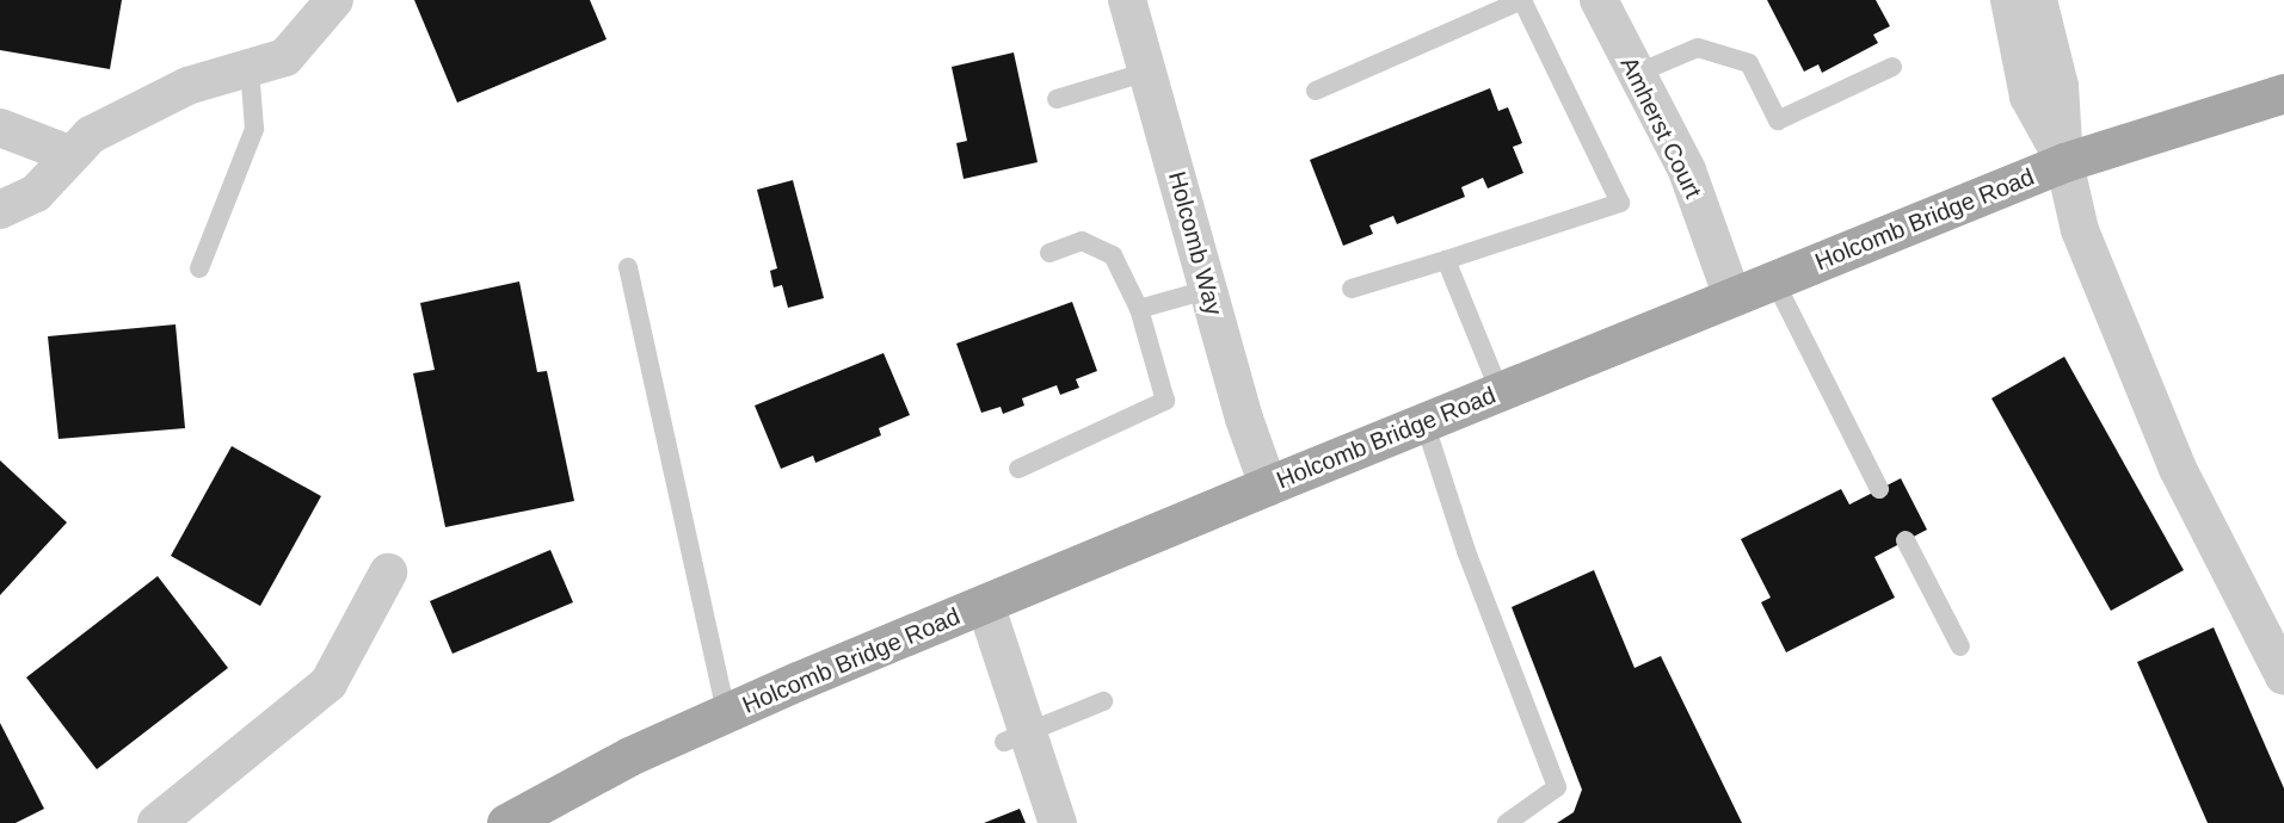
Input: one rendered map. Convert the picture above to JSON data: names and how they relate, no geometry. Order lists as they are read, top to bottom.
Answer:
{
  "streets": {
    "main road": ["Holcomb Bridge Road"],
    "street": ["Amherst Court", "Holcomb Way"]
  },
  "crossings": [
    ["Amherst Court", "Holcomb Bridge Road"],
    ["Holcomb Bridge Road", "Holcomb Way"]
  ]
}
